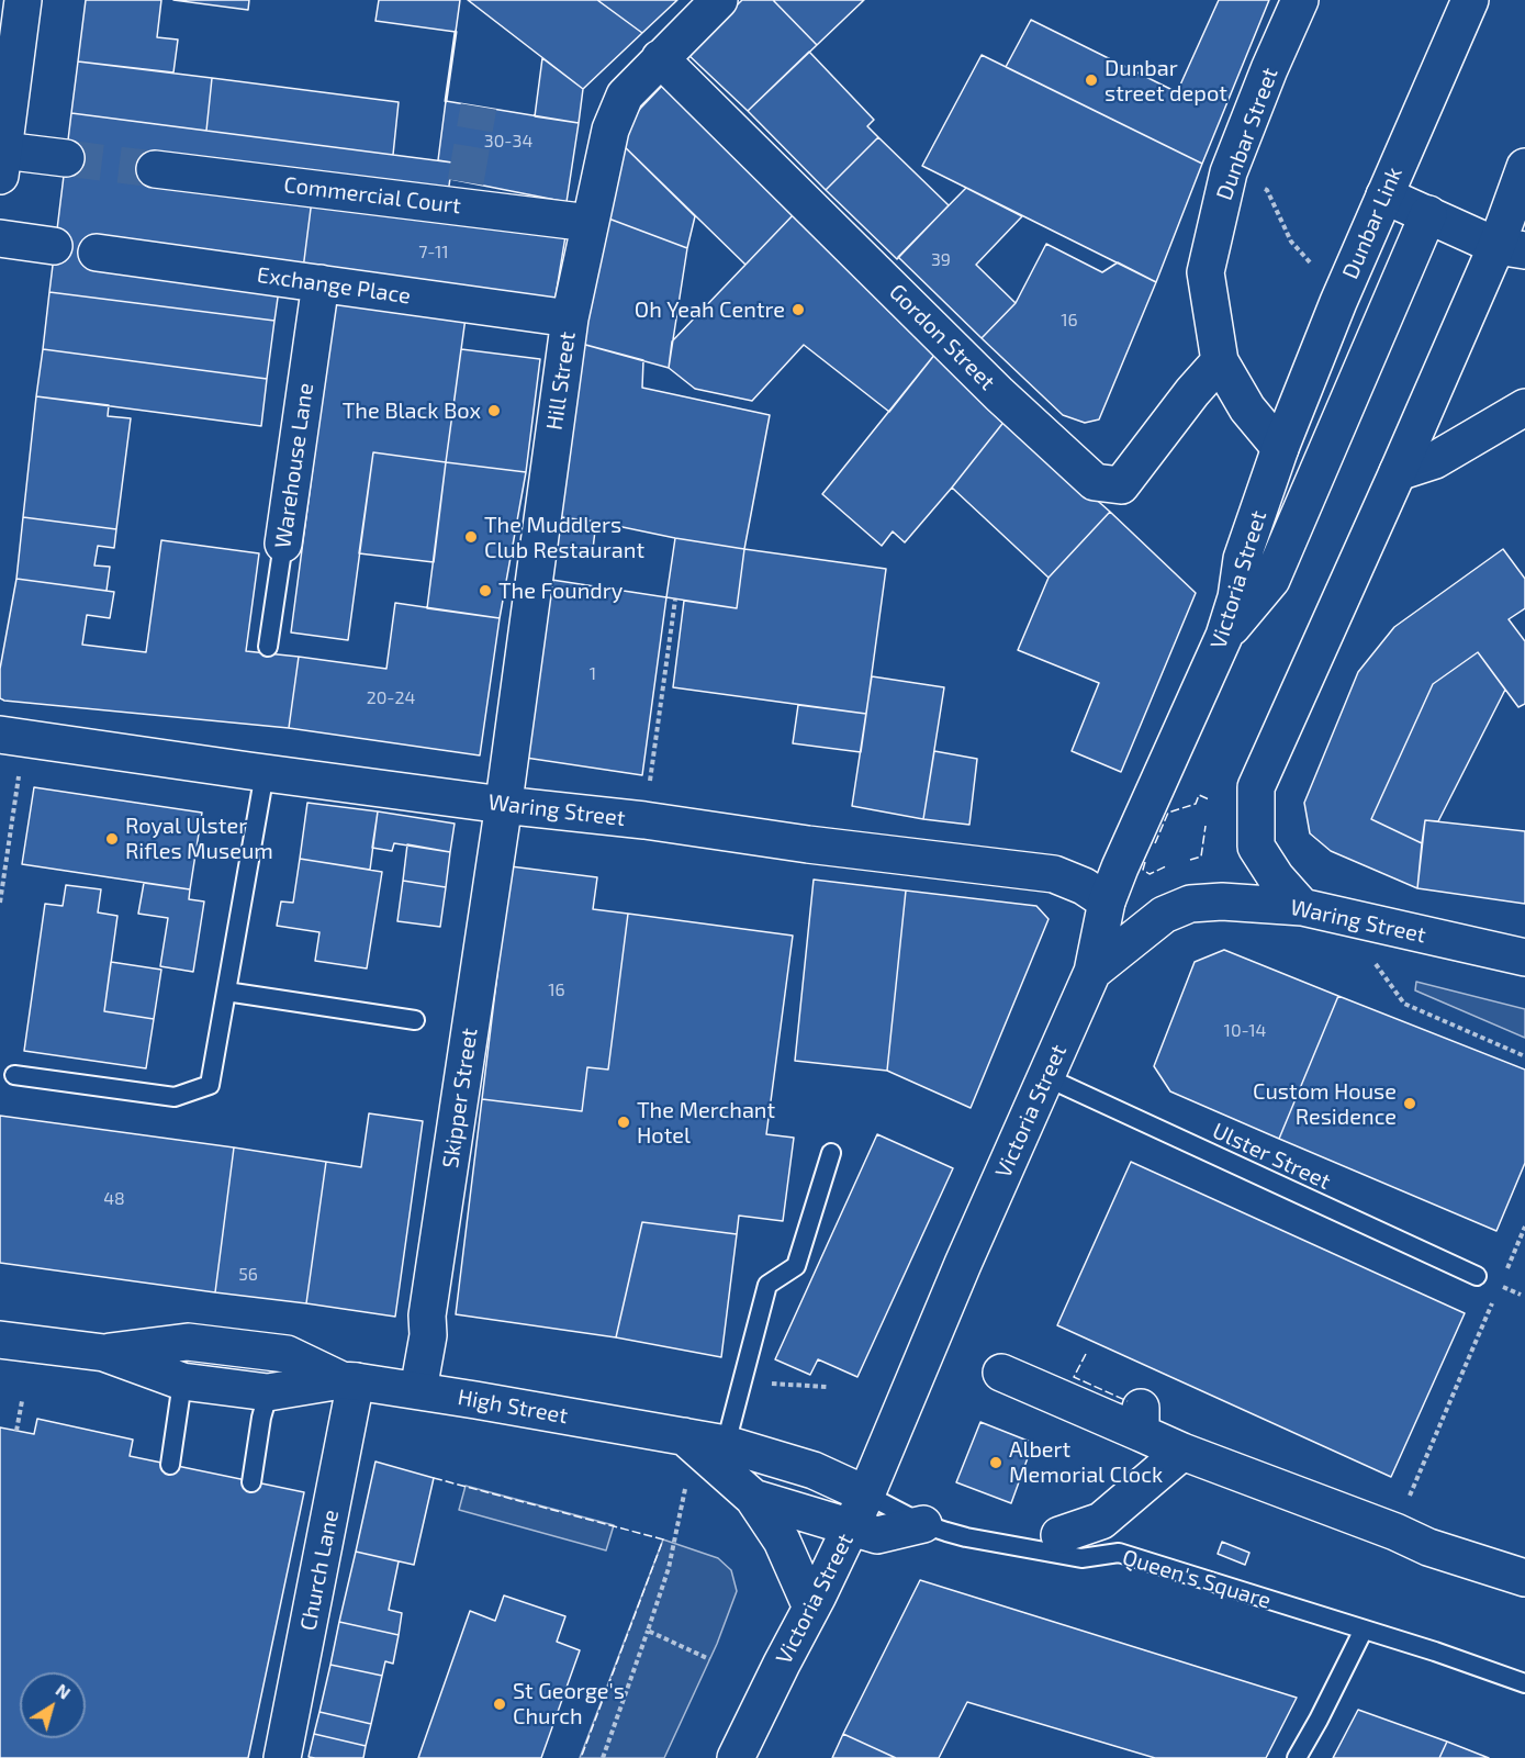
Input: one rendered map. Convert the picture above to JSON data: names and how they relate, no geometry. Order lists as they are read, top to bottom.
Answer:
{
  "streets": {
    "street": [
      "Dunbar Street",
      "Commercial Court",
      "Dunbar Link",
      "Exchange Place",
      "Gordon Street",
      "Hill Street",
      "Warehouse Lane",
      "Victoria Street",
      "Waring Street",
      "Skipper Street",
      "High Street",
      "Church Lane"
    ],
    "lane": ["Ulster Street", "Queen's Square"]
  },
  "crossings": [
    ["Dunbar Street", "Dunbar Link"],
    ["Dunbar Street", "Gordon Street"],
    ["Dunbar Street", "Victoria Street"],
    ["Commercial Court", "Hill Street"],
    ["Dunbar Link", "Victoria Street"],
    ["Exchange Place", "Hill Street"],
    ["Exchange Place", "Warehouse Lane"],
    ["Gordon Street", "Hill Street"],
    ["Hill Street", "Waring Street"],
    ["Hill Street", "Skipper Street"],
    ["Victoria Street", "Waring Street"],
    ["Victoria Street", "Ulster Street"],
    ["Victoria Street", "High Street"],
    ["Victoria Street", "Queen's Square"],
    ["Waring Street", "Skipper Street"],
    ["Skipper Street", "High Street"],
    ["High Street", "Church Lane"],
    ["High Street", "Queen's Square"]
  ],
  "places": [
    "Dunbar street depot",
    "Oh Yeah Centre",
    "The Black Box",
    "The Muddlers Club Restaurant",
    "The Foundry",
    "Royal Ulster Rifles Museum",
    "Custom House Residence",
    "The Merchant Hotel",
    "Albert Memorial Clock",
    "St George's Church"
  ],
  "house_numbers": [
    "30-34",
    "7-11",
    "39",
    "16",
    "1",
    "20-24",
    "16",
    "10-14",
    "48",
    "56"
  ],
  "north": "top right"
}
